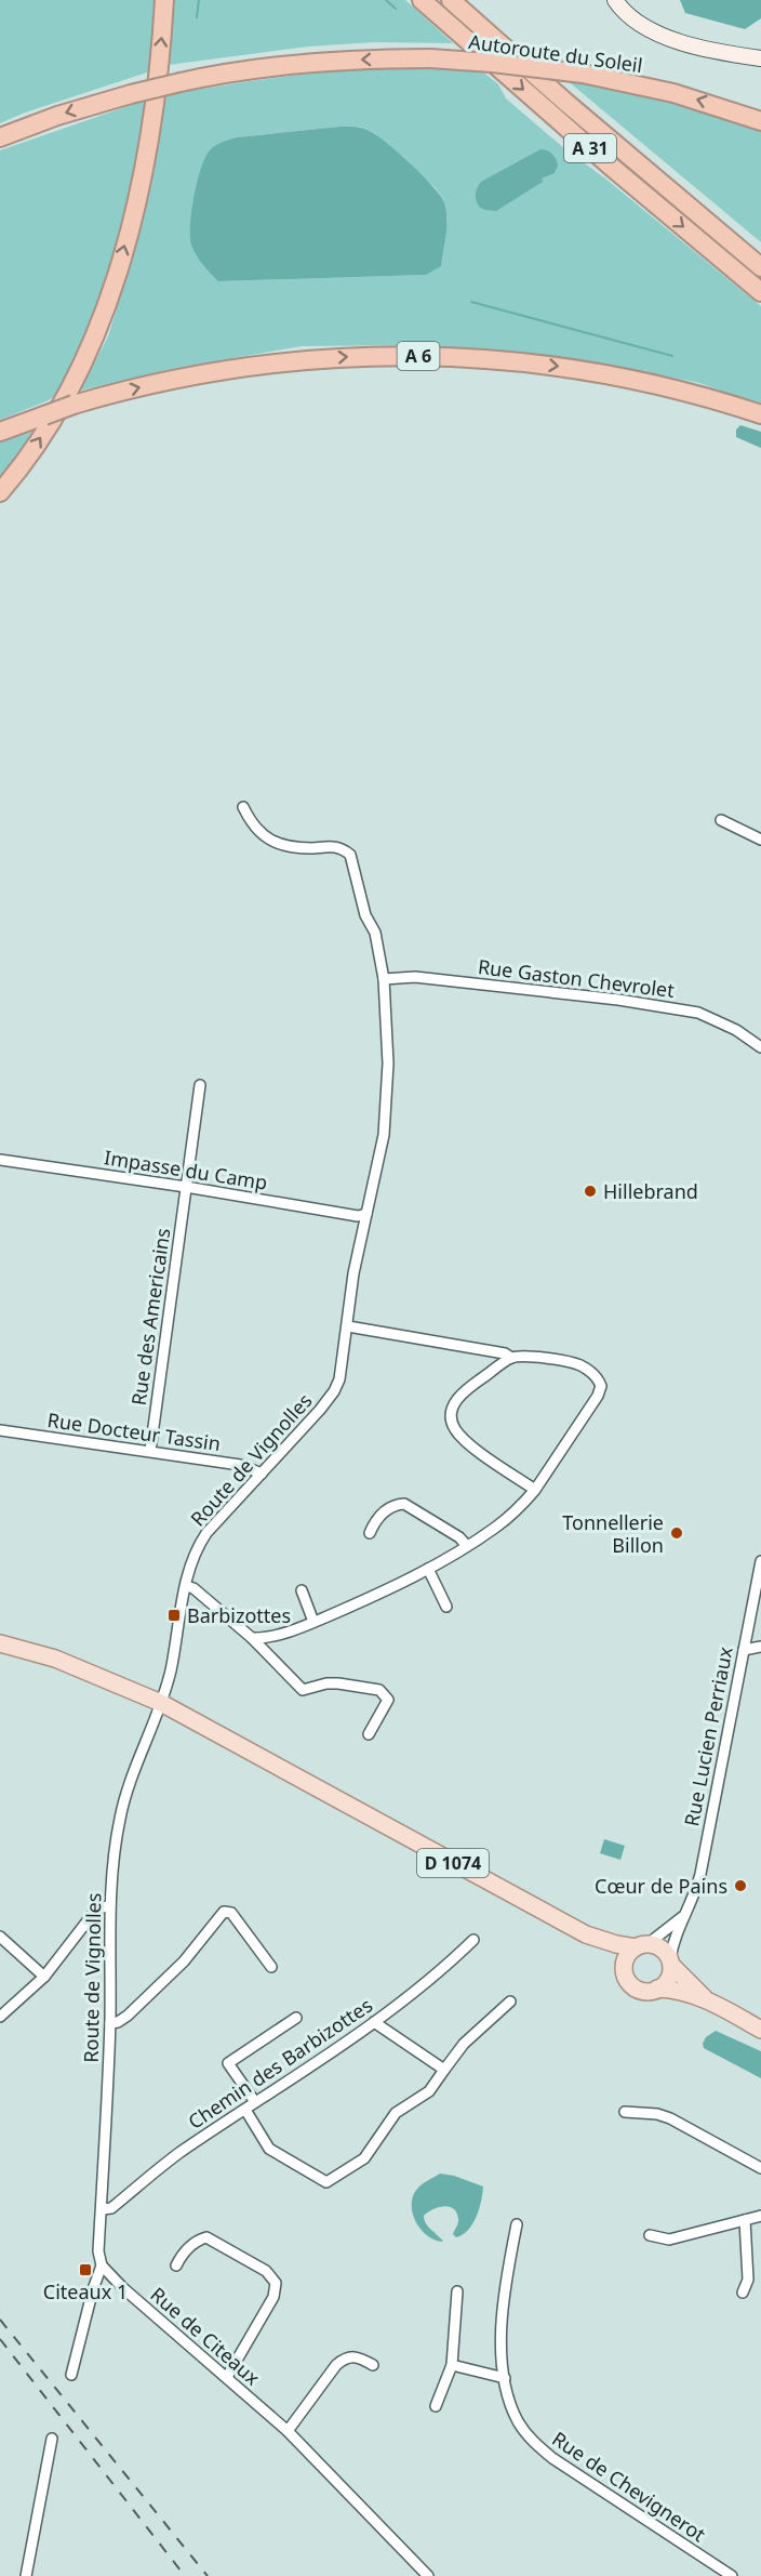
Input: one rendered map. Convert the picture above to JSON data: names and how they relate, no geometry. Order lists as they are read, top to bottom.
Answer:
{
  "streets": {
    "highway": ["Autoroute du Soleil", "A 31", "A 6"],
    "main road": ["D 1074"],
    "street": [
      "Rue Gaston Chevrolet",
      "Impasse du Camp",
      "Rue des Americains",
      "Rue Docteur Tassin",
      "Route de Vignolles",
      "Rue Lucien Perriaux",
      "Chemin des Barbizottes",
      "Rue de Citeaux",
      "Rue de Chevignerot"
    ]
  },
  "crossings": [
    ["Rue Gaston Chevrolet", "Route de Vignolles"],
    ["Impasse du Camp", "Rue des Americains"],
    ["Impasse du Camp", "Route de Vignolles"],
    ["Rue des Americains", "Rue Docteur Tassin"],
    ["Rue Docteur Tassin", "Route de Vignolles"],
    ["Route de Vignolles", "D 1074"],
    ["Route de Vignolles", "Chemin des Barbizottes"],
    ["Route de Vignolles", "Rue de Citeaux"],
    ["Rue Lucien Perriaux", "D 1074"]
  ],
  "one_way": ["Autoroute du Soleil"],
  "places": {
    "other": ["Hillebrand", "Tonnellerie Billon", "Cœur de Pains"],
    "transit": ["Barbizottes", "Citeaux 1"]
  }
}
